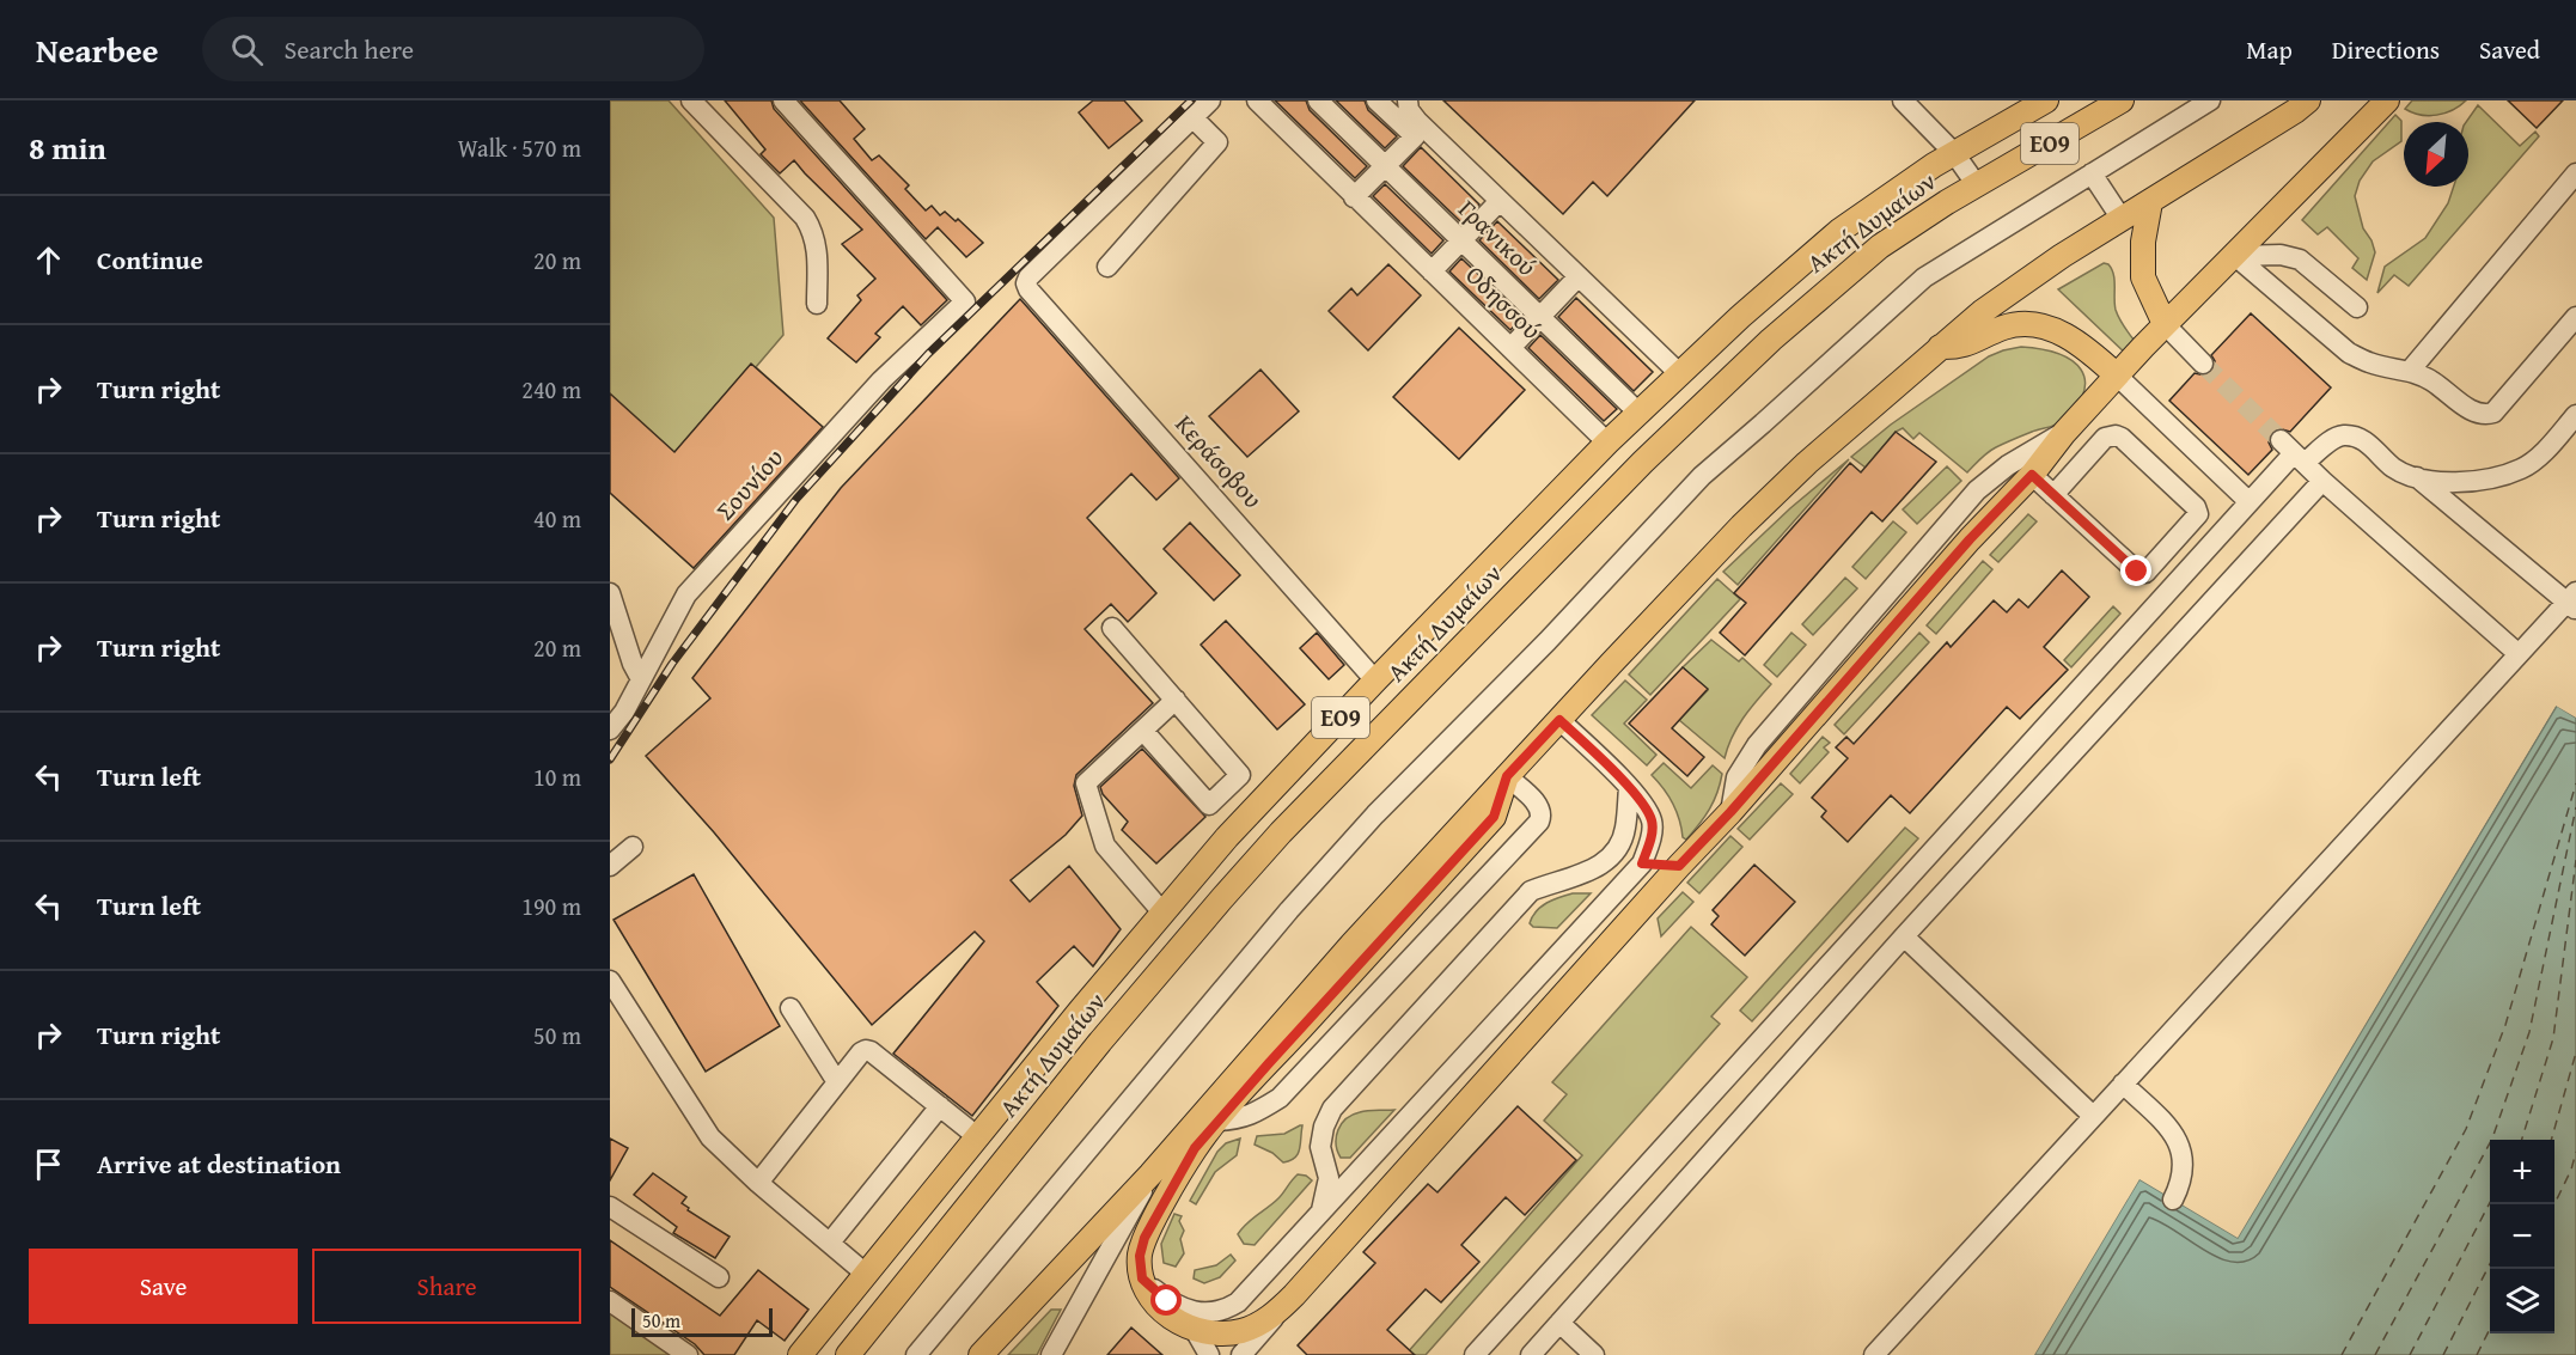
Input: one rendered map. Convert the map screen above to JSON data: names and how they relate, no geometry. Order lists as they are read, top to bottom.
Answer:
{
  "streets": {
    "main road": ["ΕΟ9", "Ακτή Δυμαίων"],
    "street": [
      "Γρανικού",
      "Οδησσού",
      "Κεράσοβου",
      "Σουνίου"
    ]
  },
  "crossings": [
    ["Ακτή Δυμαίων", "Γρανικού"],
    ["Ακτή Δυμαίων", "Οδησσού"],
    ["Ακτή Δυμαίων", "Κεράσοβου"],
    ["Γρανικού", "Οδησσού"]
  ],
  "scale_bar": "50 m",
  "north": "bottom left",
  "page": {
    "header": "Nearbee",
    "search": "Search here",
    "nav": ["Map", "Directions", "Saved"],
    "heading": ["8 min", "Walk · 570 m"],
    "list": [
      ["Continue", "20 m"],
      ["Turn right", "240 m"],
      ["Turn right", "40 m"],
      ["Turn right", "20 m"],
      ["Turn left", "10 m"],
      ["Turn left", "190 m"],
      ["Turn right", "50 m"],
      "Arrive at destination"
    ],
    "map_buttons": ["+", "−"],
    "buttons": ["Save", "Share"],
    "scale": "50 m"
  }
}
